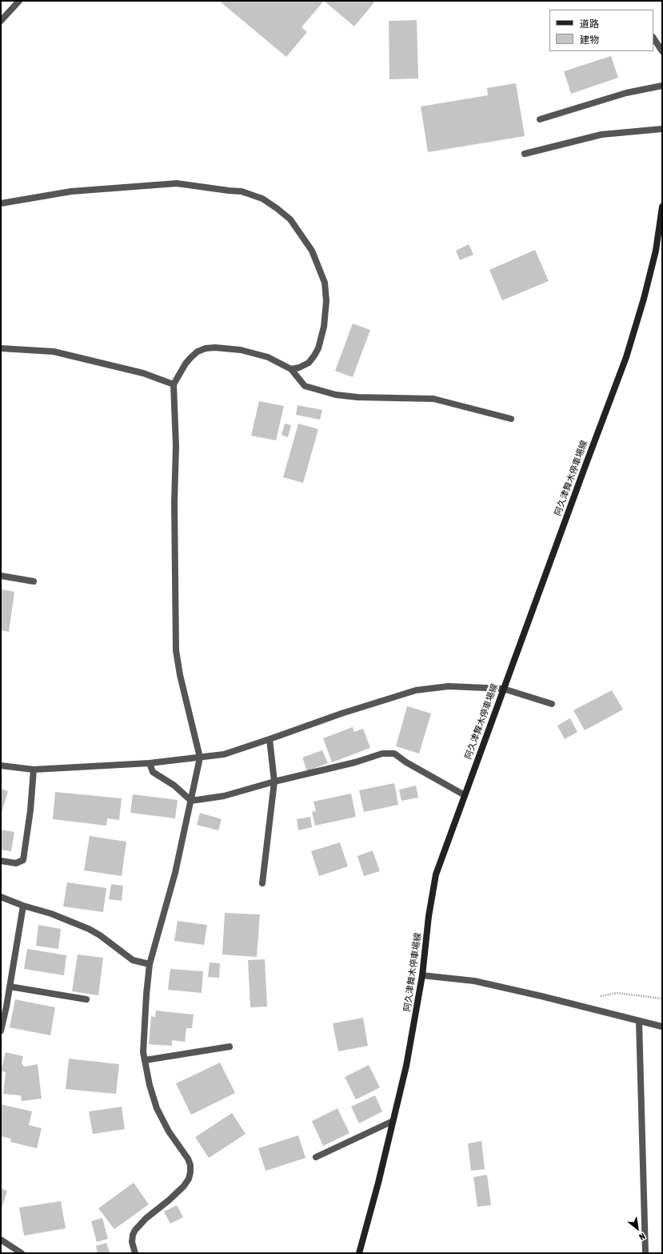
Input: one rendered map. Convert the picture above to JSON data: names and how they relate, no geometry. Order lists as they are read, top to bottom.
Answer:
{
  "streets": {
    "main road": ["阿久津舞木停車場線"]
  },
  "legend": ["道路", "建物"],
  "north": "bottom right"
}
